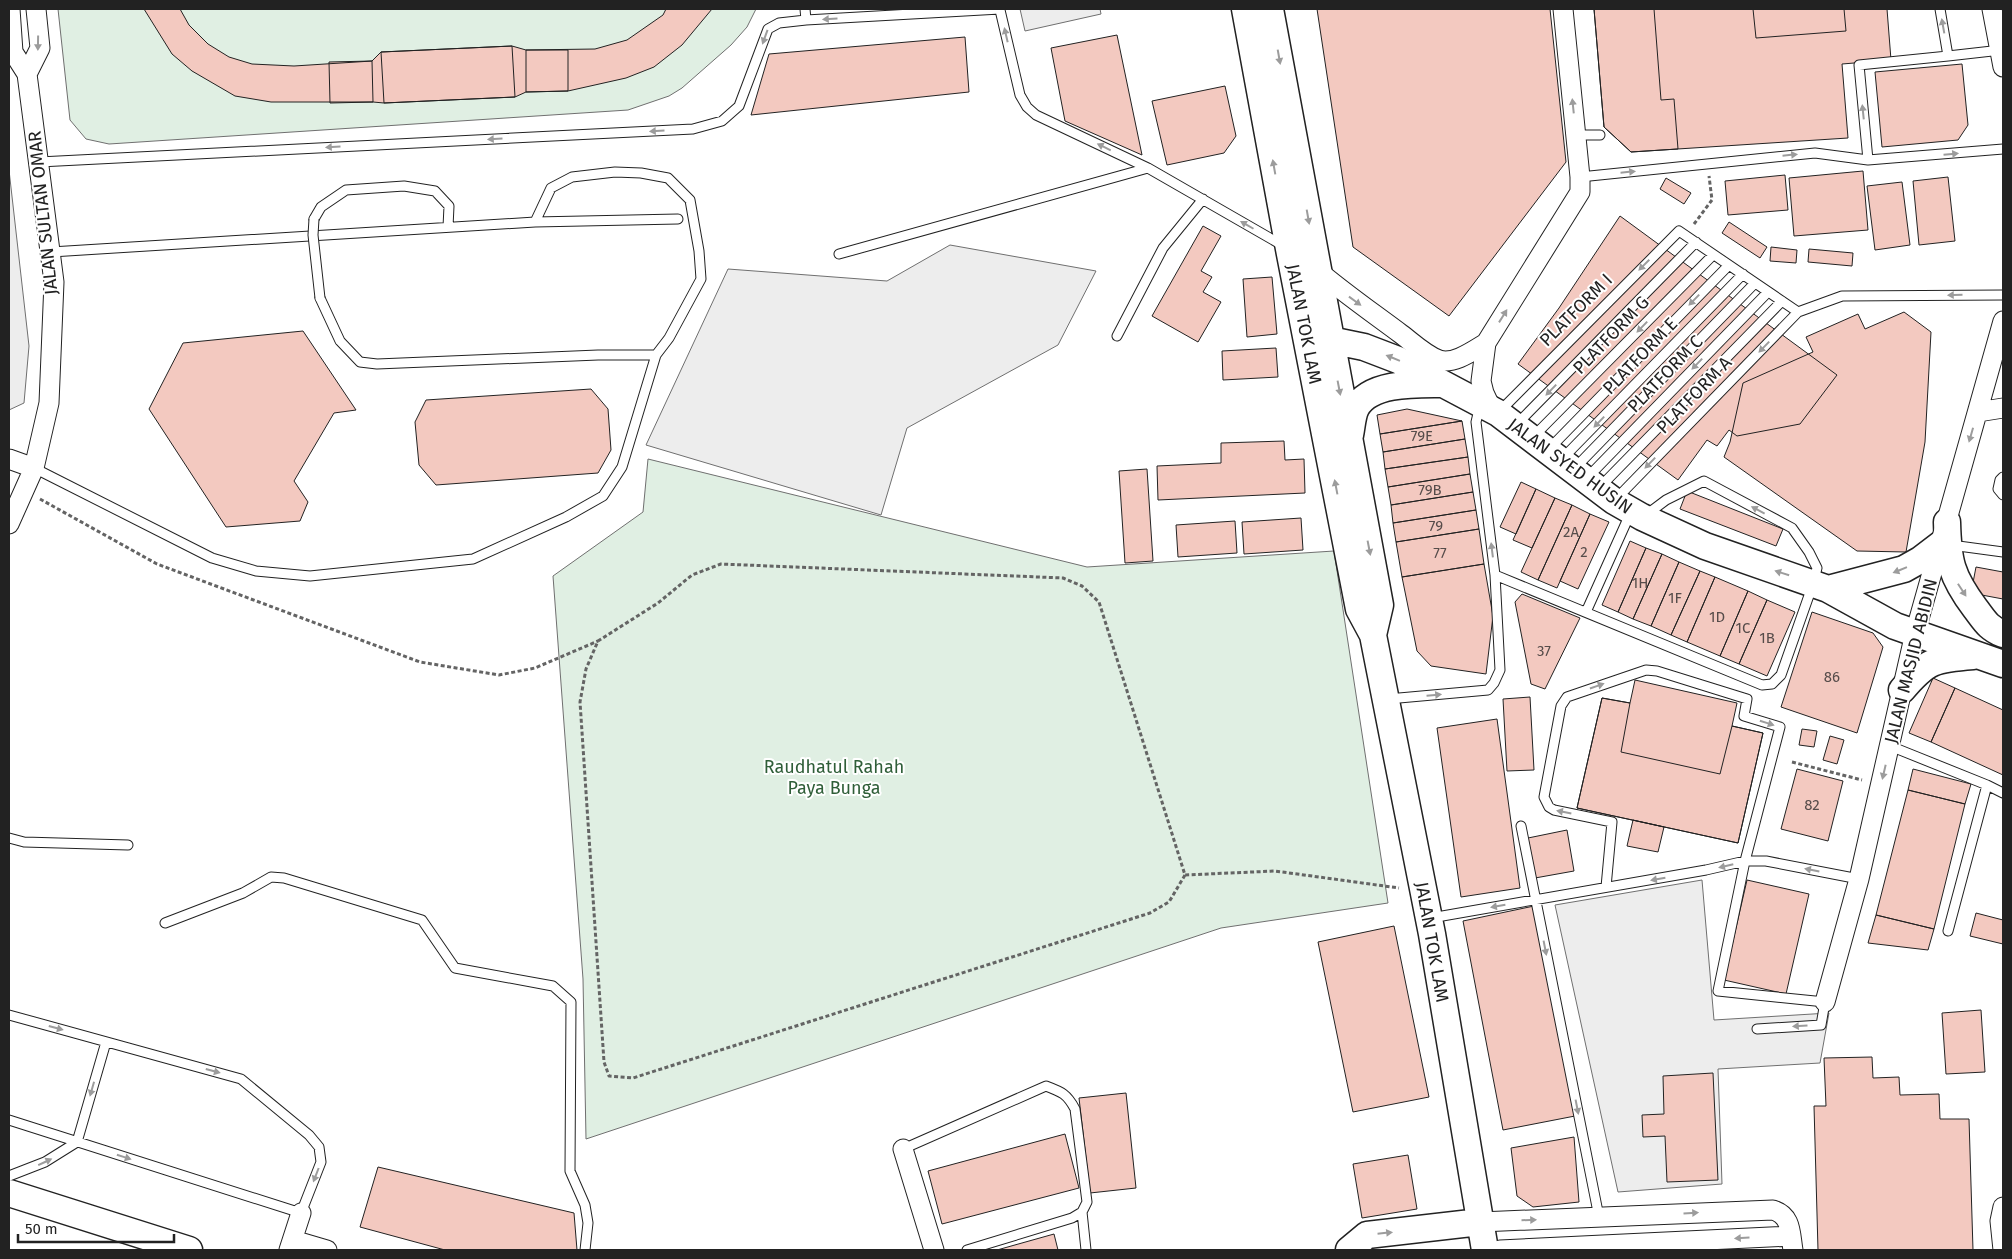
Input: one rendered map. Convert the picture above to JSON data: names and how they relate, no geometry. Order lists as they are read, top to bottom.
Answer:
{
  "streets": {
    "street": [
      "JALAN SULTAN OMAR",
      "JALAN TOK LAM",
      "JALAN SYED HUSIN",
      "JALAN MASJID ABIDIN"
    ],
    "lane": [
      "PLATFORM I",
      "PLATFORM G",
      "PLATFORM E",
      "PLATFORM C",
      "PLATFORM A"
    ]
  },
  "crossings": [
    ["PLATFORM I", "PLATFORM G"],
    ["PLATFORM I", "PLATFORM E"],
    ["PLATFORM I", "PLATFORM C"],
    ["PLATFORM I", "PLATFORM A"],
    ["PLATFORM I", "JALAN SYED HUSIN"],
    ["JALAN TOK LAM", "JALAN SYED HUSIN"],
    ["PLATFORM G", "PLATFORM E"],
    ["PLATFORM G", "PLATFORM C"],
    ["PLATFORM G", "PLATFORM A"],
    ["PLATFORM G", "JALAN SYED HUSIN"],
    ["PLATFORM E", "PLATFORM C"],
    ["PLATFORM E", "PLATFORM A"],
    ["PLATFORM E", "JALAN SYED HUSIN"],
    ["PLATFORM C", "PLATFORM A"],
    ["PLATFORM C", "JALAN SYED HUSIN"],
    ["PLATFORM A", "JALAN SYED HUSIN"],
    ["JALAN SYED HUSIN", "JALAN MASJID ABIDIN"]
  ],
  "one_way": ["JALAN MASJID ABIDIN"],
  "parks": ["Raudhatul Rahah Paya Bunga"],
  "house_numbers": [
    "79E",
    "79B",
    "79",
    "2A",
    "2",
    "77",
    "1H",
    "1F",
    "1D",
    "1C",
    "1B",
    "37",
    "86",
    "82"
  ],
  "scale_bar": "50 m"
}
